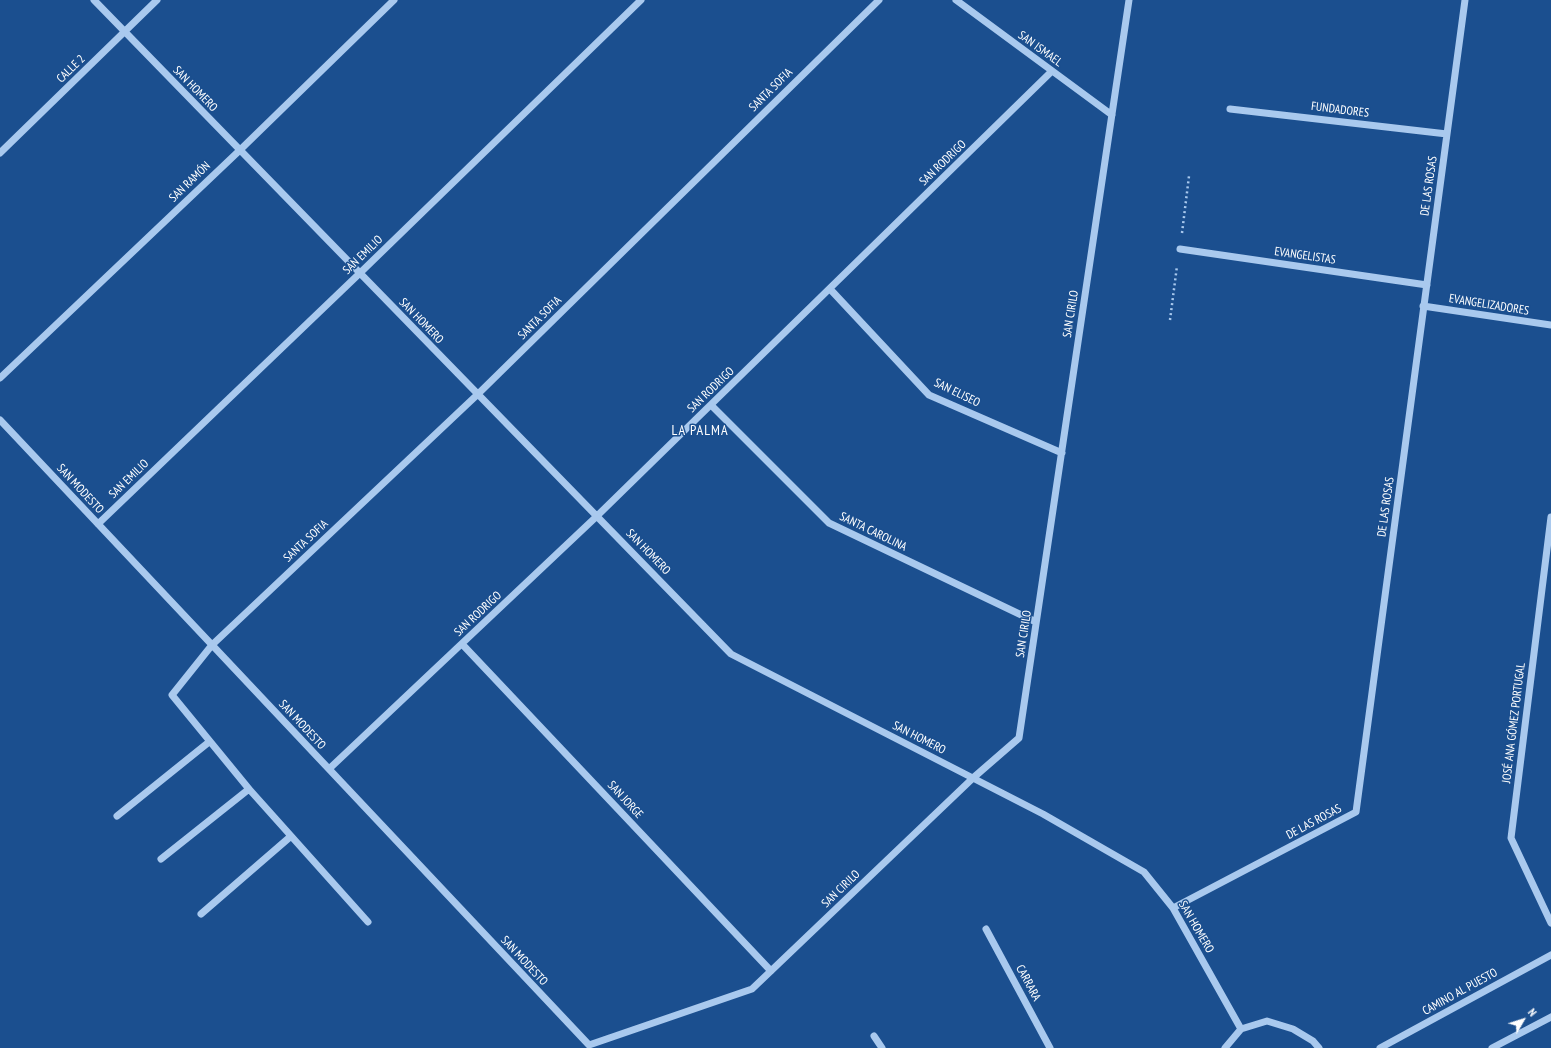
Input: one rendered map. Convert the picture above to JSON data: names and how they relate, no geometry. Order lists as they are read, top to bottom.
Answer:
{
  "streets": {
    "street": [
      "SAN ISMAEL",
      "CALLE 2",
      "SAN HOMERO",
      "SANTA SOFIA",
      "FUNDADORES",
      "SAN RODRIGO",
      "SAN RAMÓN",
      "DE LAS ROSAS",
      "SAN EMILIO",
      "EVANGELISTAS",
      "EVANGELIZADORES",
      "SAN CIRILO",
      "SAN ELISEO",
      "SAN MODESTO",
      "SANTA CAROLINA",
      "JOSÉ ANA GÓMEZ PORTUGAL",
      "SAN JORGE",
      "CARRARA",
      "CAMINO AL PUESTO"
    ]
  },
  "crossings": [
    ["SAN ISMAEL", "SAN RODRIGO"],
    ["SAN ISMAEL", "SAN CIRILO"],
    ["CALLE 2", "SAN HOMERO"],
    ["SAN HOMERO", "SANTA SOFIA"],
    ["SAN HOMERO", "SAN RODRIGO"],
    ["SAN HOMERO", "SAN RAMÓN"],
    ["SAN HOMERO", "DE LAS ROSAS"],
    ["SAN HOMERO", "SAN EMILIO"],
    ["SAN HOMERO", "SAN CIRILO"],
    ["SANTA SOFIA", "SAN MODESTO"],
    ["FUNDADORES", "DE LAS ROSAS"],
    ["SAN RODRIGO", "SAN ELISEO"],
    ["SAN RODRIGO", "SAN MODESTO"],
    ["SAN RODRIGO", "SANTA CAROLINA"],
    ["SAN RODRIGO", "SAN JORGE"],
    ["DE LAS ROSAS", "EVANGELISTAS"],
    ["DE LAS ROSAS", "EVANGELIZADORES"],
    ["SAN EMILIO", "SAN MODESTO"],
    ["SAN CIRILO", "SAN ELISEO"],
    ["SAN CIRILO", "SAN MODESTO"],
    ["SAN CIRILO", "SANTA CAROLINA"],
    ["SAN CIRILO", "SAN JORGE"]
  ],
  "districts": ["LA PALMA"],
  "north": "top right"
}
